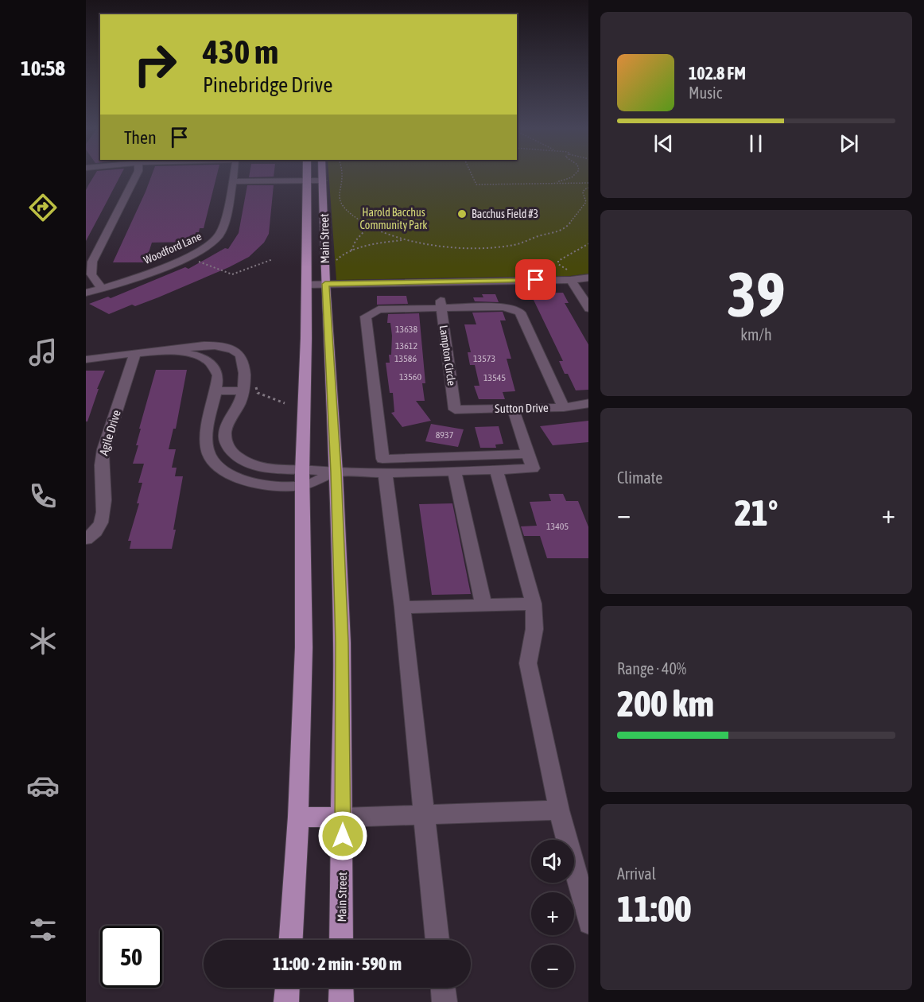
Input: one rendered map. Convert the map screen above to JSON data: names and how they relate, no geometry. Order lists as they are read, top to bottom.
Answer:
{
  "streets": {
    "main road": ["Main Street"],
    "street": [
      "Woodford Lane",
      "Lampton Circle",
      "Sutton Drive",
      "Agile Drive"
    ]
  },
  "crossings": [
    ["Lampton Circle", "Sutton Drive"]
  ],
  "parks": ["Harold Bacchus Community Park"],
  "places": ["Bacchus Field #3"],
  "house_numbers": [
    "13638",
    "13612",
    "13586",
    "13573",
    "13560",
    "13545",
    "8937",
    "13405"
  ],
  "page": {
    "tabs": "10:58",
    "turn": ["430 m", "Pinebridge Drive"],
    "song": ["102.8 FM", "Music"],
    "then": "Then",
    "tile": [
      ["39", "km/h"],
      "Climate",
      ["Range · 40%", "200 km"],
      ["Arrival", "11:00"]
    ],
    "heat": ["−", "21°", "+"],
    "map_buttons": ["+", "−"],
    "limit": "50",
    "trip": "11:00 · 2 min · 590 m"
  }
}
